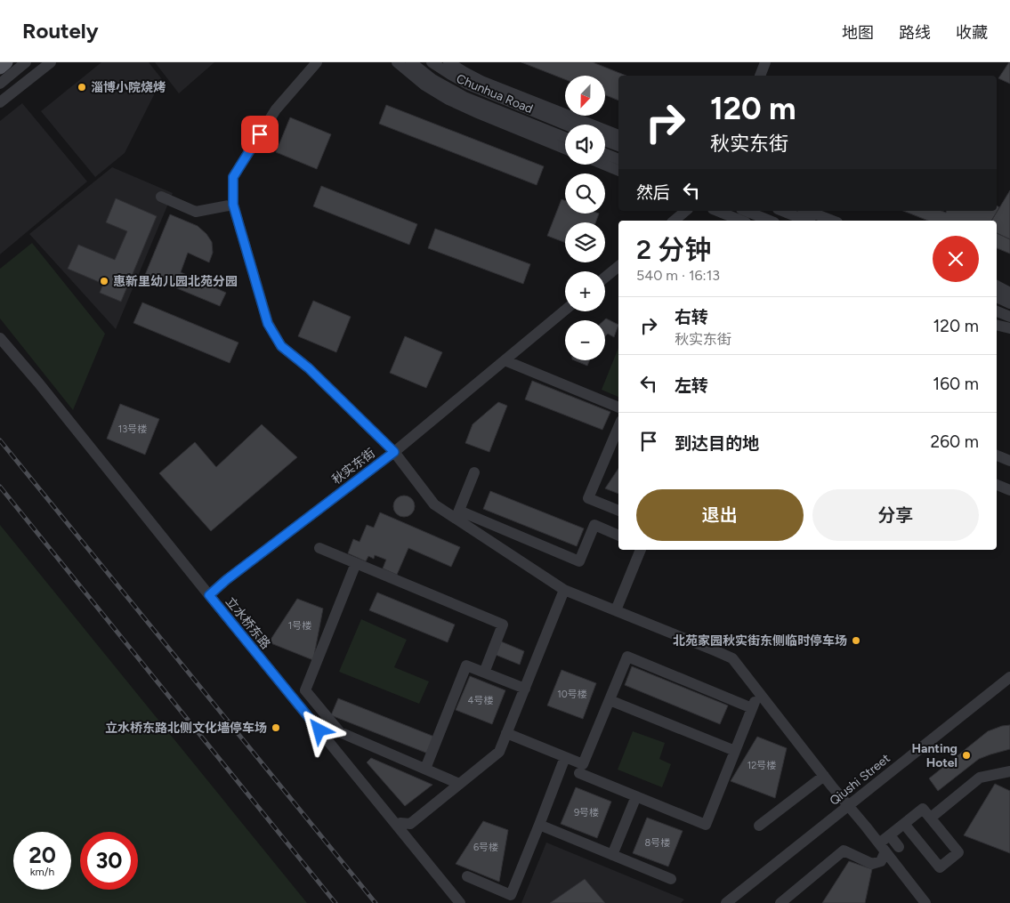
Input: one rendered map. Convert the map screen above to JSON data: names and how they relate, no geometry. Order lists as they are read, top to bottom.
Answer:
{
  "streets": {
    "street": [
      "Chunhua Road",
      "秋实东街",
      "立水桥东路",
      "Qiushi Street"
    ]
  },
  "crossings": [
    ["秋实东街", "立水桥东路"]
  ],
  "places": [
    "淄博小院烧烤",
    "惠新里幼儿园北苑分园",
    "北苑家园秋实街东侧临时停车场",
    "立水桥东路北侧文化墙停车场",
    "Hanting Hotel"
  ],
  "house_numbers": [
    "13号楼",
    "1号楼",
    "10号楼",
    "4号楼",
    "12号楼",
    "9号楼",
    "8号楼",
    "6号楼"
  ],
  "north": "bottom",
  "page": {
    "header": "Routely",
    "nav": ["地图", "路线", "收藏"],
    "map_buttons": ["+", "−"],
    "turn": ["120 m", "秋实东街"],
    "then": "然后",
    "heading": ["2 分钟", "540 m · 16:13"],
    "list": [
      {
        "name": "右转",
        "note": "秋实东街",
        "value": "120 m"
      },
      {
        "name": "左转",
        "value": "160 m"
      },
      {
        "name": "到达目的地",
        "value": "260 m"
      }
    ],
    "buttons": ["退出", "分享"],
    "speed": "20 km/h",
    "limit": "30"
  }
}
